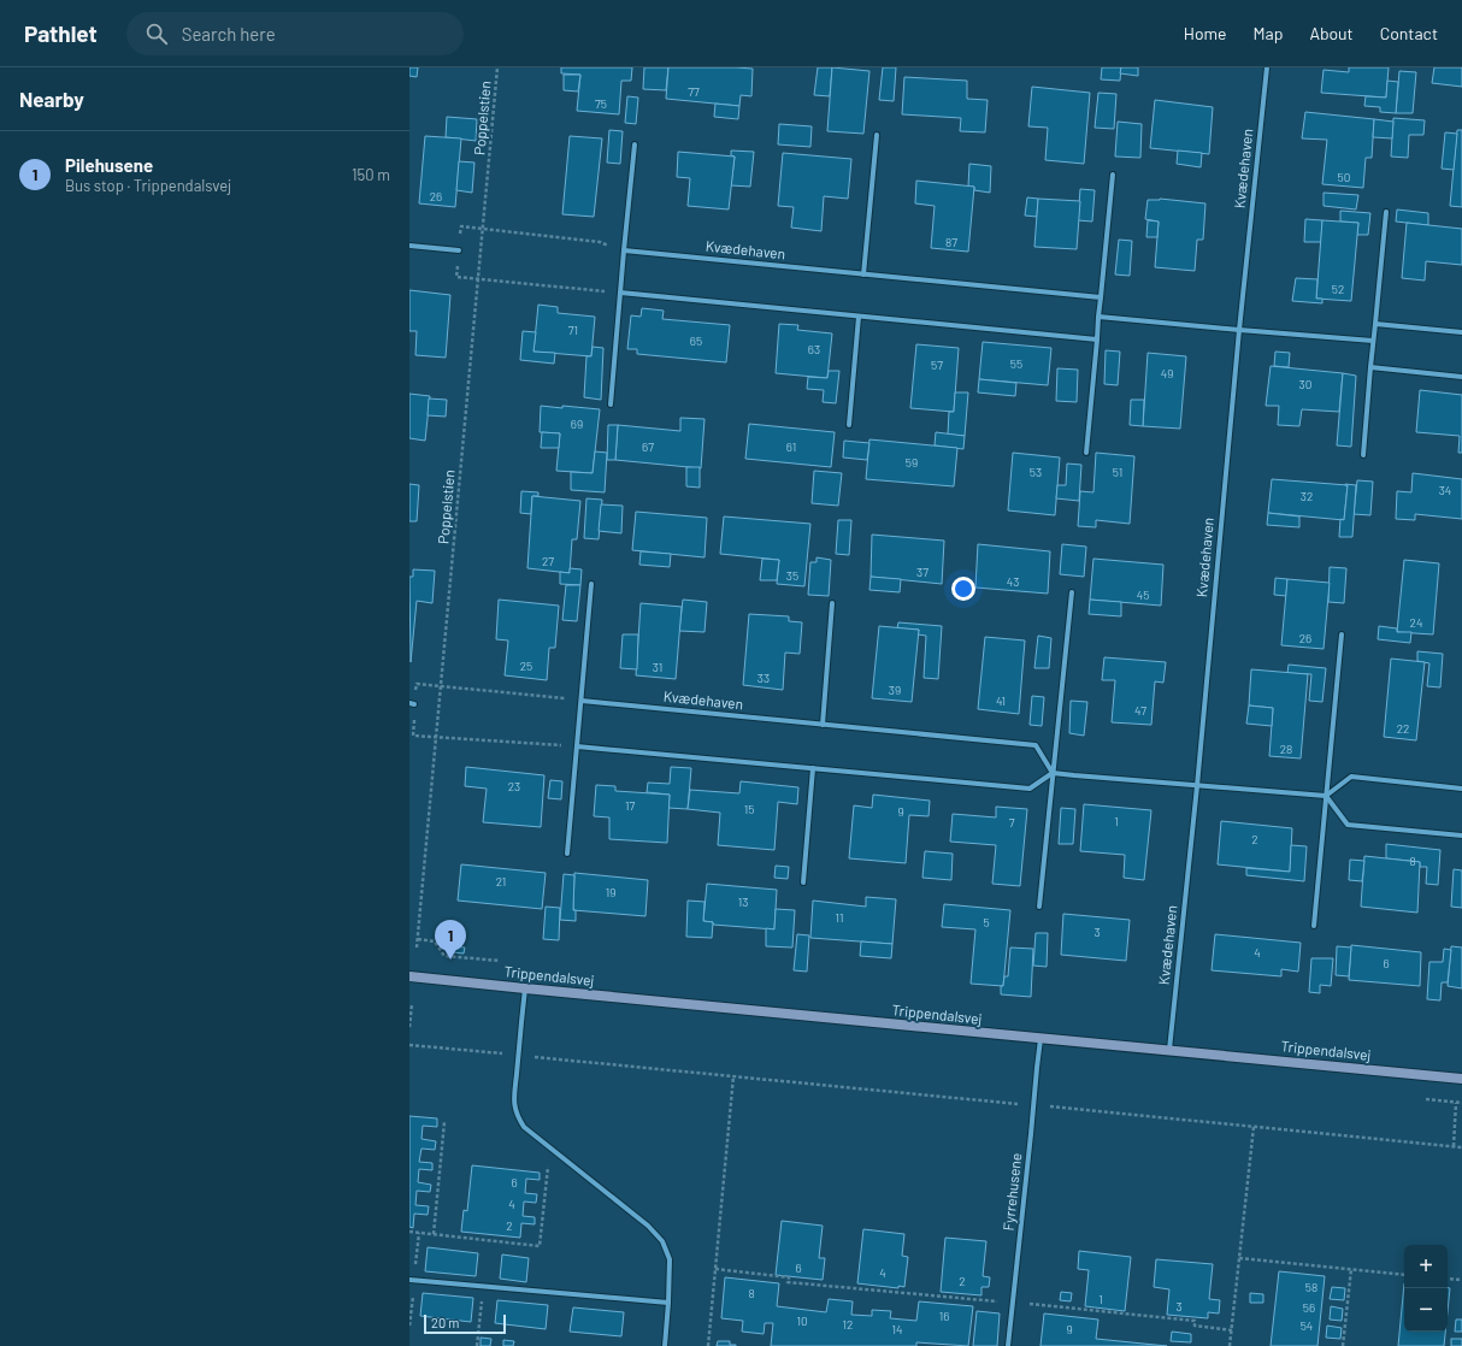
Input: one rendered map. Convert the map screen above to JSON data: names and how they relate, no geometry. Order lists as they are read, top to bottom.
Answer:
{
  "streets": {
    "street": ["Kvædehaven", "Trippendalsvej", "Fyrrehusene"],
    "path": ["Poppelstien"]
  },
  "crossings": [
    ["Kvædehaven", "Trippendalsvej"],
    ["Trippendalsvej", "Fyrrehusene"]
  ],
  "house_numbers": [
    "77",
    "75",
    "50",
    "26",
    "87",
    "52",
    "71",
    "65",
    "63",
    "55",
    "57",
    "49",
    "30",
    "69",
    "67",
    "61",
    "59",
    "53",
    "51",
    "34",
    "32",
    "27",
    "37",
    "35",
    "43",
    "45",
    "24",
    "26",
    "25",
    "31",
    "33",
    "39",
    "41",
    "47",
    "22",
    "28",
    "23",
    "17",
    "15",
    "9",
    "1",
    "7",
    "2",
    "8",
    "21",
    "19",
    "13",
    "11",
    "5",
    "3",
    "4",
    "6",
    "6",
    "4",
    "2",
    "6",
    "4",
    "2",
    "58",
    "8",
    "1",
    "3",
    "56",
    "16",
    "10",
    "12",
    "54",
    "14",
    "9"
  ],
  "scale_bar": "20 m",
  "page": {
    "header": "Pathlet",
    "search": "Search here",
    "nav": [
      "Home",
      "Map",
      "About",
      "Contact"
    ],
    "heading": "Nearby",
    "list": [
      {
        "mark": "1",
        "name": "Pilehusene",
        "note": "Bus stop · Trippendalsvej",
        "value": "150 m"
      }
    ],
    "pins": "1",
    "map_buttons": ["+", "−"],
    "scale": "20 m"
  }
}
